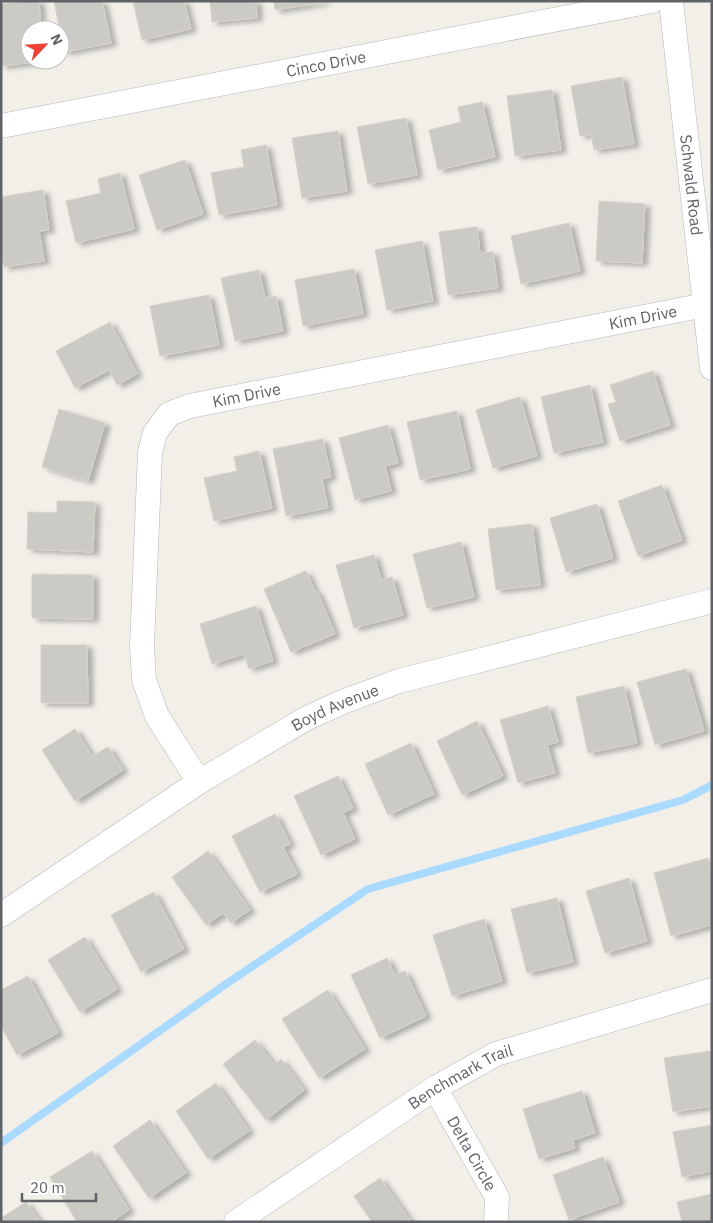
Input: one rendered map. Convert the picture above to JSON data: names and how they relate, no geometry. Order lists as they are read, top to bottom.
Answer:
{
  "streets": {
    "street": [
      "Cinco Drive",
      "Schwald Road",
      "Kim Drive",
      "Boyd Avenue",
      "Benchmark Trail",
      "Delta Circle"
    ]
  },
  "crossings": [
    ["Schwald Road", "Kim Drive"],
    ["Kim Drive", "Boyd Avenue"],
    ["Benchmark Trail", "Delta Circle"]
  ],
  "scale_bar": "20 m",
  "north": "top right"
}
